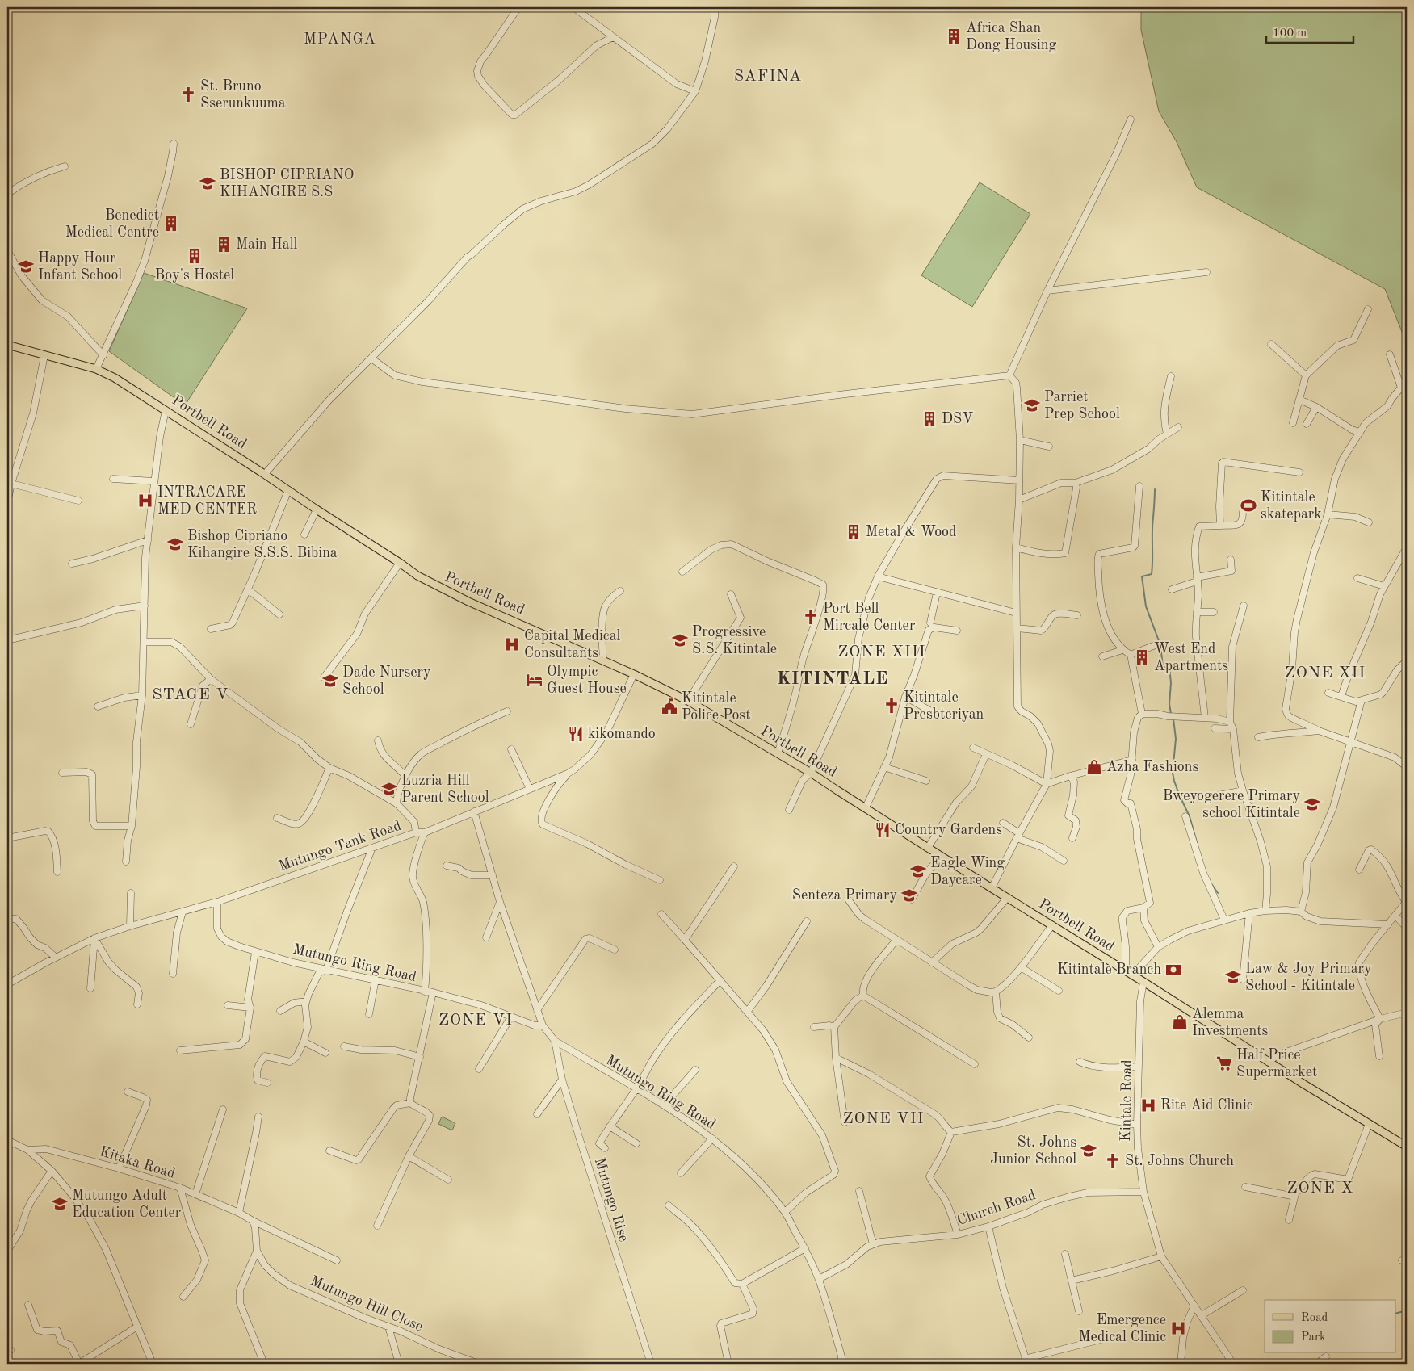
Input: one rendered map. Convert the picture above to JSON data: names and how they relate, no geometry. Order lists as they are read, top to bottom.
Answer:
{
  "streets": {
    "main road": ["Portbell Road"],
    "street": [
      "Mutungo Tank Road",
      "Mutungo Ring Road",
      "Kintale Road",
      "Kitaka Road",
      "Mutungo Rise",
      "Church Road",
      "Mutungo Hill Close"
    ]
  },
  "crossings": [
    ["Portbell Road", "Mutungo Tank Road"],
    ["Portbell Road", "Kintale Road"],
    ["Mutungo Tank Road", "Mutungo Ring Road"],
    ["Mutungo Ring Road", "Mutungo Rise"],
    ["Mutungo Ring Road", "Church Road"],
    ["Kintale Road", "Church Road"]
  ],
  "districts": [
    "MPANGA",
    "SAFINA",
    "ZONE XIII",
    "ZONE XII",
    "KITINTALE",
    "STAGE V",
    "ZONE VI",
    "ZONE VII",
    "ZONE X"
  ],
  "places": {
    "building": [
      "Africa Shan Dong Housing",
      "Benedict Medical Centre",
      "Main Hall",
      "Boy's Hostel",
      "DSV",
      "Metal & Wood",
      "West End Apartments"
    ],
    "church": [
      "St. Bruno Sserunkuuma",
      "Port Bell Mircale Center",
      "Kitintale Presbteriyan",
      "St. Johns Church"
    ],
    "school or university": [
      "BISHOP CIPRIANO KIHANGIRE S.S",
      "Happy Hour Infant School",
      "Parriet Prep School",
      "Bishop Cipriano Kihangire S.S.S. Bibina",
      "Progressive S.S. Kitintale",
      "Dade Nursery School",
      "Luzria Hill Parent School",
      "Bweyogerere Primary school Kitintale",
      "Eagle Wing Daycare",
      "Senteza Primary",
      "Law & Joy Primary School - Kitintale",
      "St. Johns Junior School",
      "Mutungo Adult Education Center"
    ],
    "hospital": [
      "INTRACARE MED CENTER",
      "Capital Medical Consultants",
      "Rite Aid Clinic",
      "Emergence Medical Clinic"
    ],
    "sports": ["Kitintale skatepark"],
    "hotel": ["Olympic Guest House"],
    "public building": ["Kitintale Police Post"],
    "restaurant": ["kikomando", "Country Gardens"],
    "shop": ["Azha Fashions", "Alemma Investments"],
    "bank": ["Kitintale Branch"],
    "supermarket": ["Half Price Supermarket"]
  },
  "legend": ["Road", "Park"],
  "scale_bar": "100 m"
}
